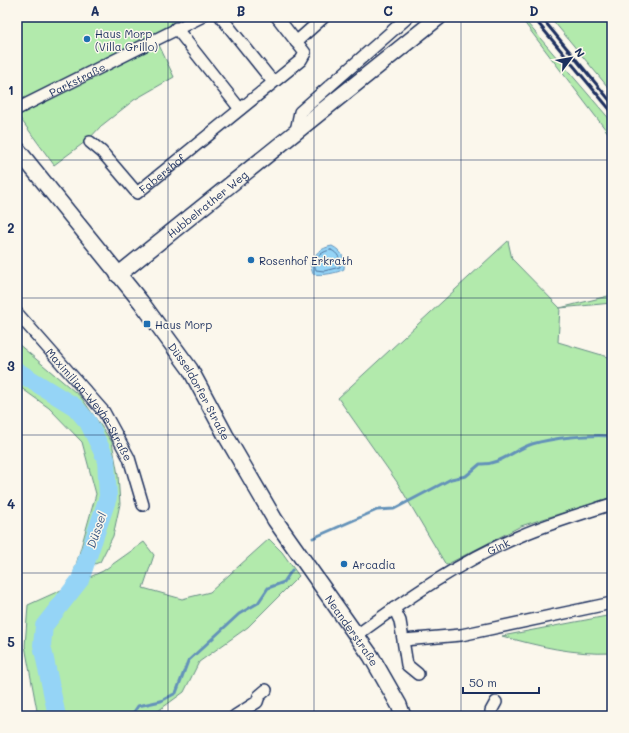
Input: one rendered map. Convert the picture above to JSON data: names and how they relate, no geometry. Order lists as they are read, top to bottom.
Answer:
{
  "streets": {
    "main road": ["Hubbelrather Weg", "Düsseldorfer Straße", "Neanderstraße"],
    "street": [
      "Parkstraße",
      "Fabershof",
      "Maximilian-Weyhe-Straße",
      "Gink"
    ]
  },
  "crossings": [
    ["Hubbelrather Weg", "Düsseldorfer Straße"],
    ["Düsseldorfer Straße", "Neanderstraße"],
    ["Gink", "Neanderstraße"]
  ],
  "water": ["Düssel"],
  "places": {
    "other": ["Haus Morp (Villa Grillo)", "Rosenhof Erkrath", "Arcadia"],
    "transit": ["Haus Morp"]
  },
  "scale_bar": "50 m",
  "north": "top right",
  "grid": {
    "columns": [
      "A",
      "B",
      "C",
      "D"
    ],
    "rows": [
      "1",
      "2",
      "3",
      "4",
      "5"
    ]
  }
}
